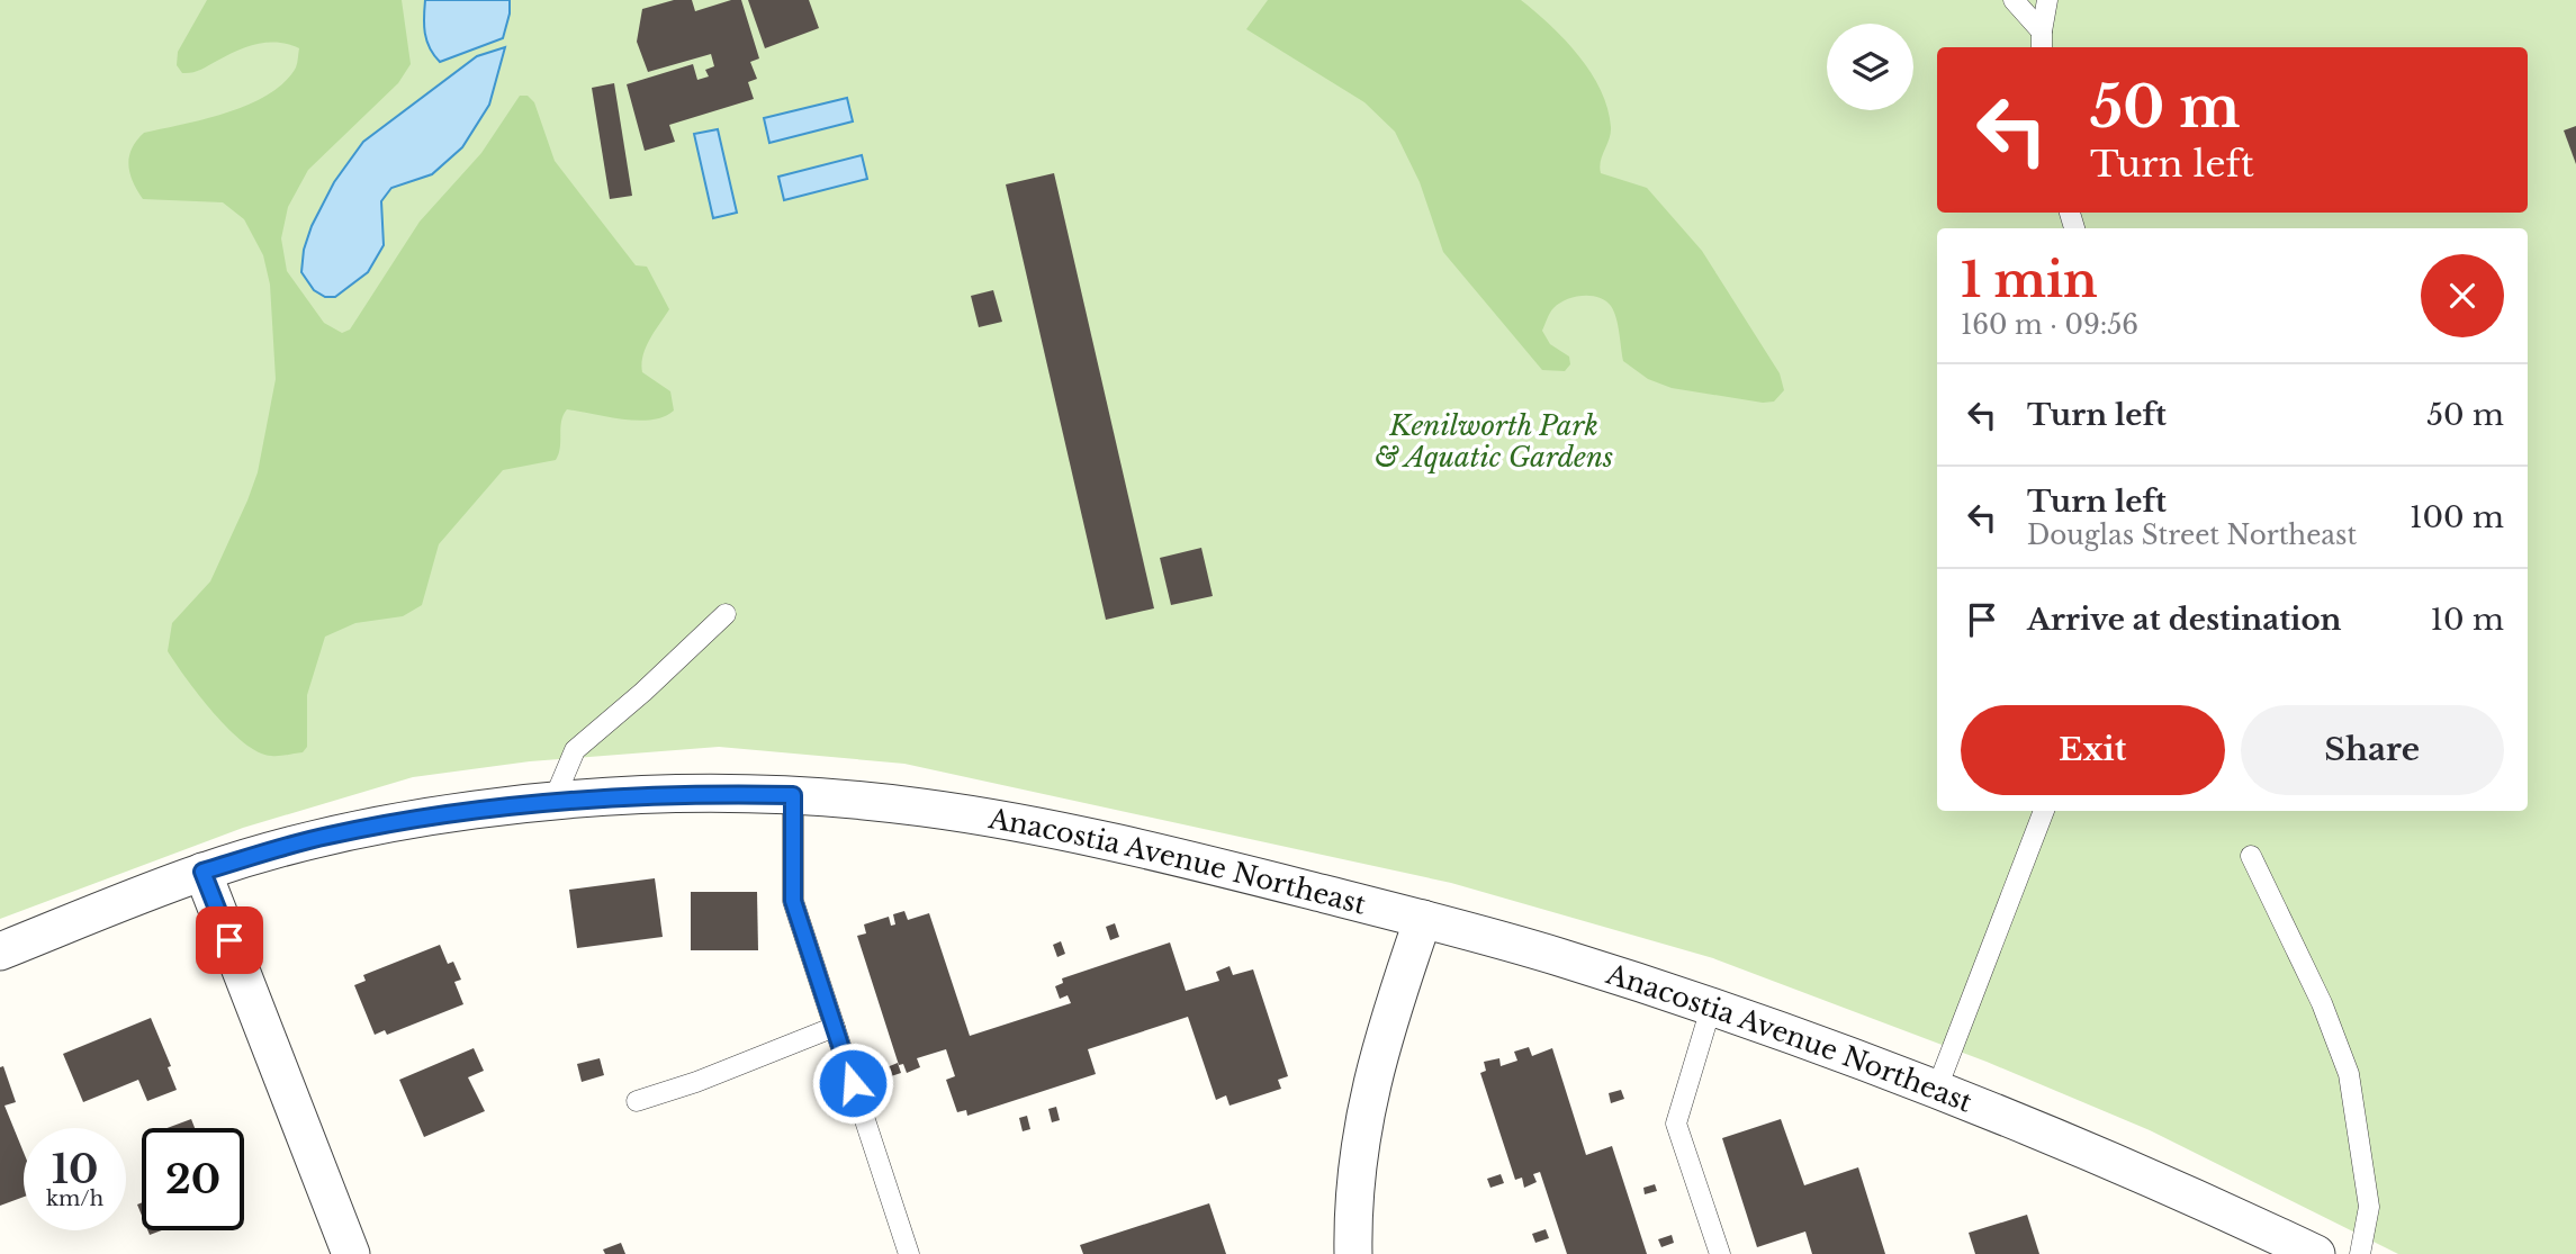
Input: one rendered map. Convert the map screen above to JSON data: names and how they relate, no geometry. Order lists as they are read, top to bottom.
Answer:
{
  "streets": {
    "street": ["Anacostia Avenue Northeast"]
  },
  "parks": ["Kenilworth Park & Aquatic Gardens"],
  "page": {
    "turn": ["50 m", "Turn left"],
    "heading": ["1 min", "160 m · 09:56"],
    "list": [
      {
        "name": "Turn left",
        "value": "50 m"
      },
      {
        "name": "Turn left",
        "note": "Douglas Street Northeast",
        "value": "100 m"
      },
      {
        "name": "Arrive at destination",
        "value": "10 m"
      }
    ],
    "buttons": ["Exit", "Share"],
    "speed": "10 km/h",
    "limit": "20"
  }
}
